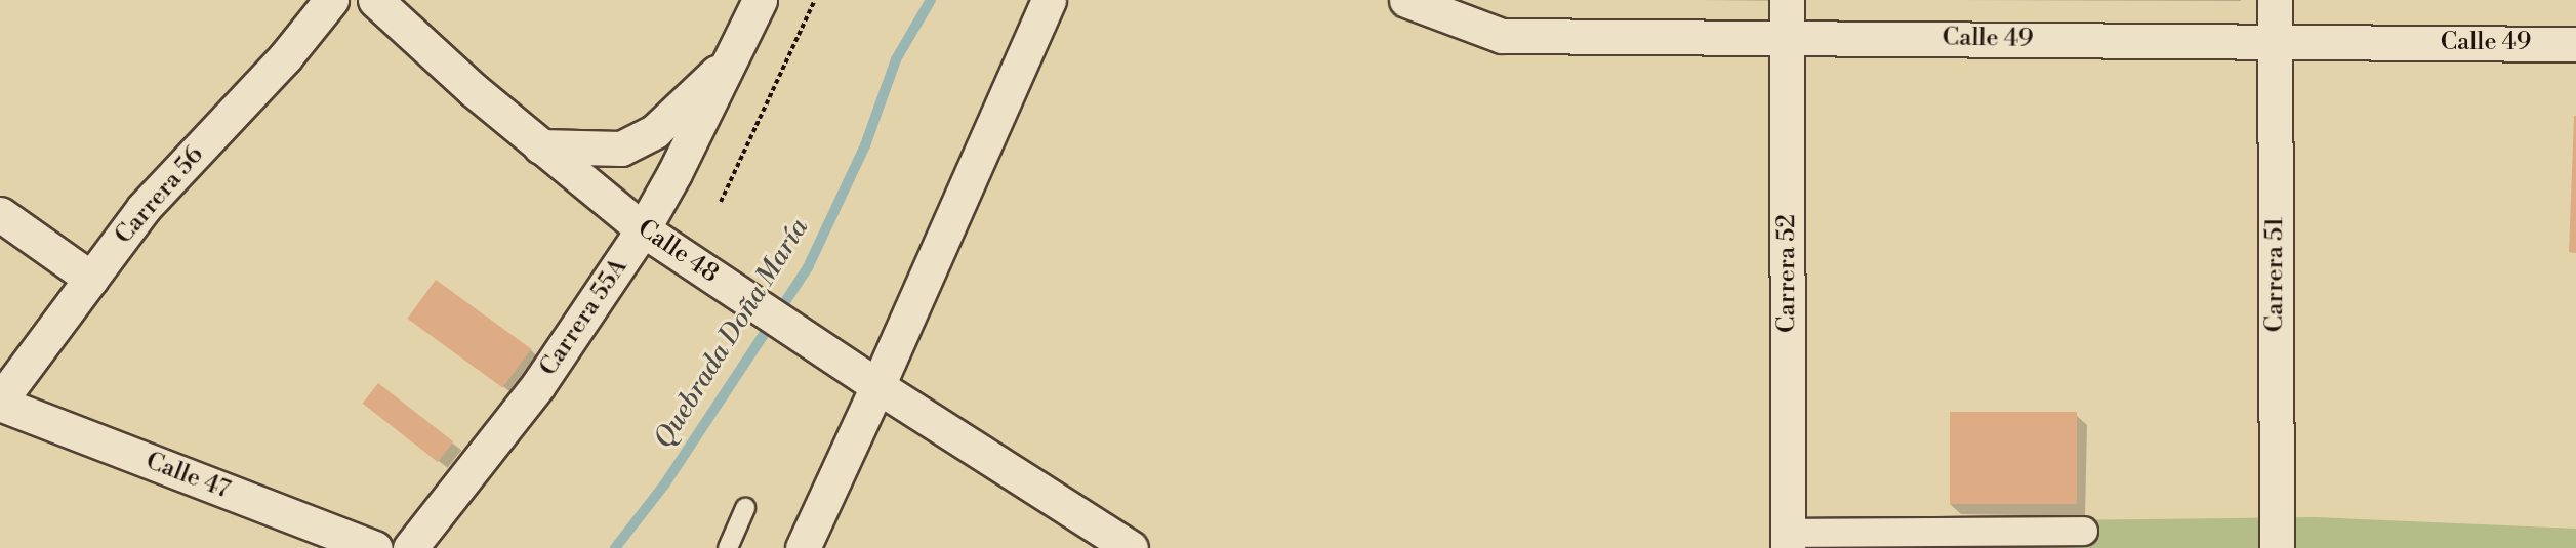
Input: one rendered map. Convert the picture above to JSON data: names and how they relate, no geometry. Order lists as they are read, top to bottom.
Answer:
{
  "streets": {
    "street": [
      "Calle 49",
      "Carrera 56",
      "Calle 48",
      "Carrera 52",
      "Carrera 51",
      "Carrera 55A",
      "Calle 47"
    ]
  },
  "crossings": [
    ["Calle 49", "Carrera 52"],
    ["Calle 49", "Carrera 51"],
    ["Carrera 56", "Calle 47"],
    ["Calle 48", "Carrera 55A"]
  ],
  "water": ["Quebrada Doña María"]
}
